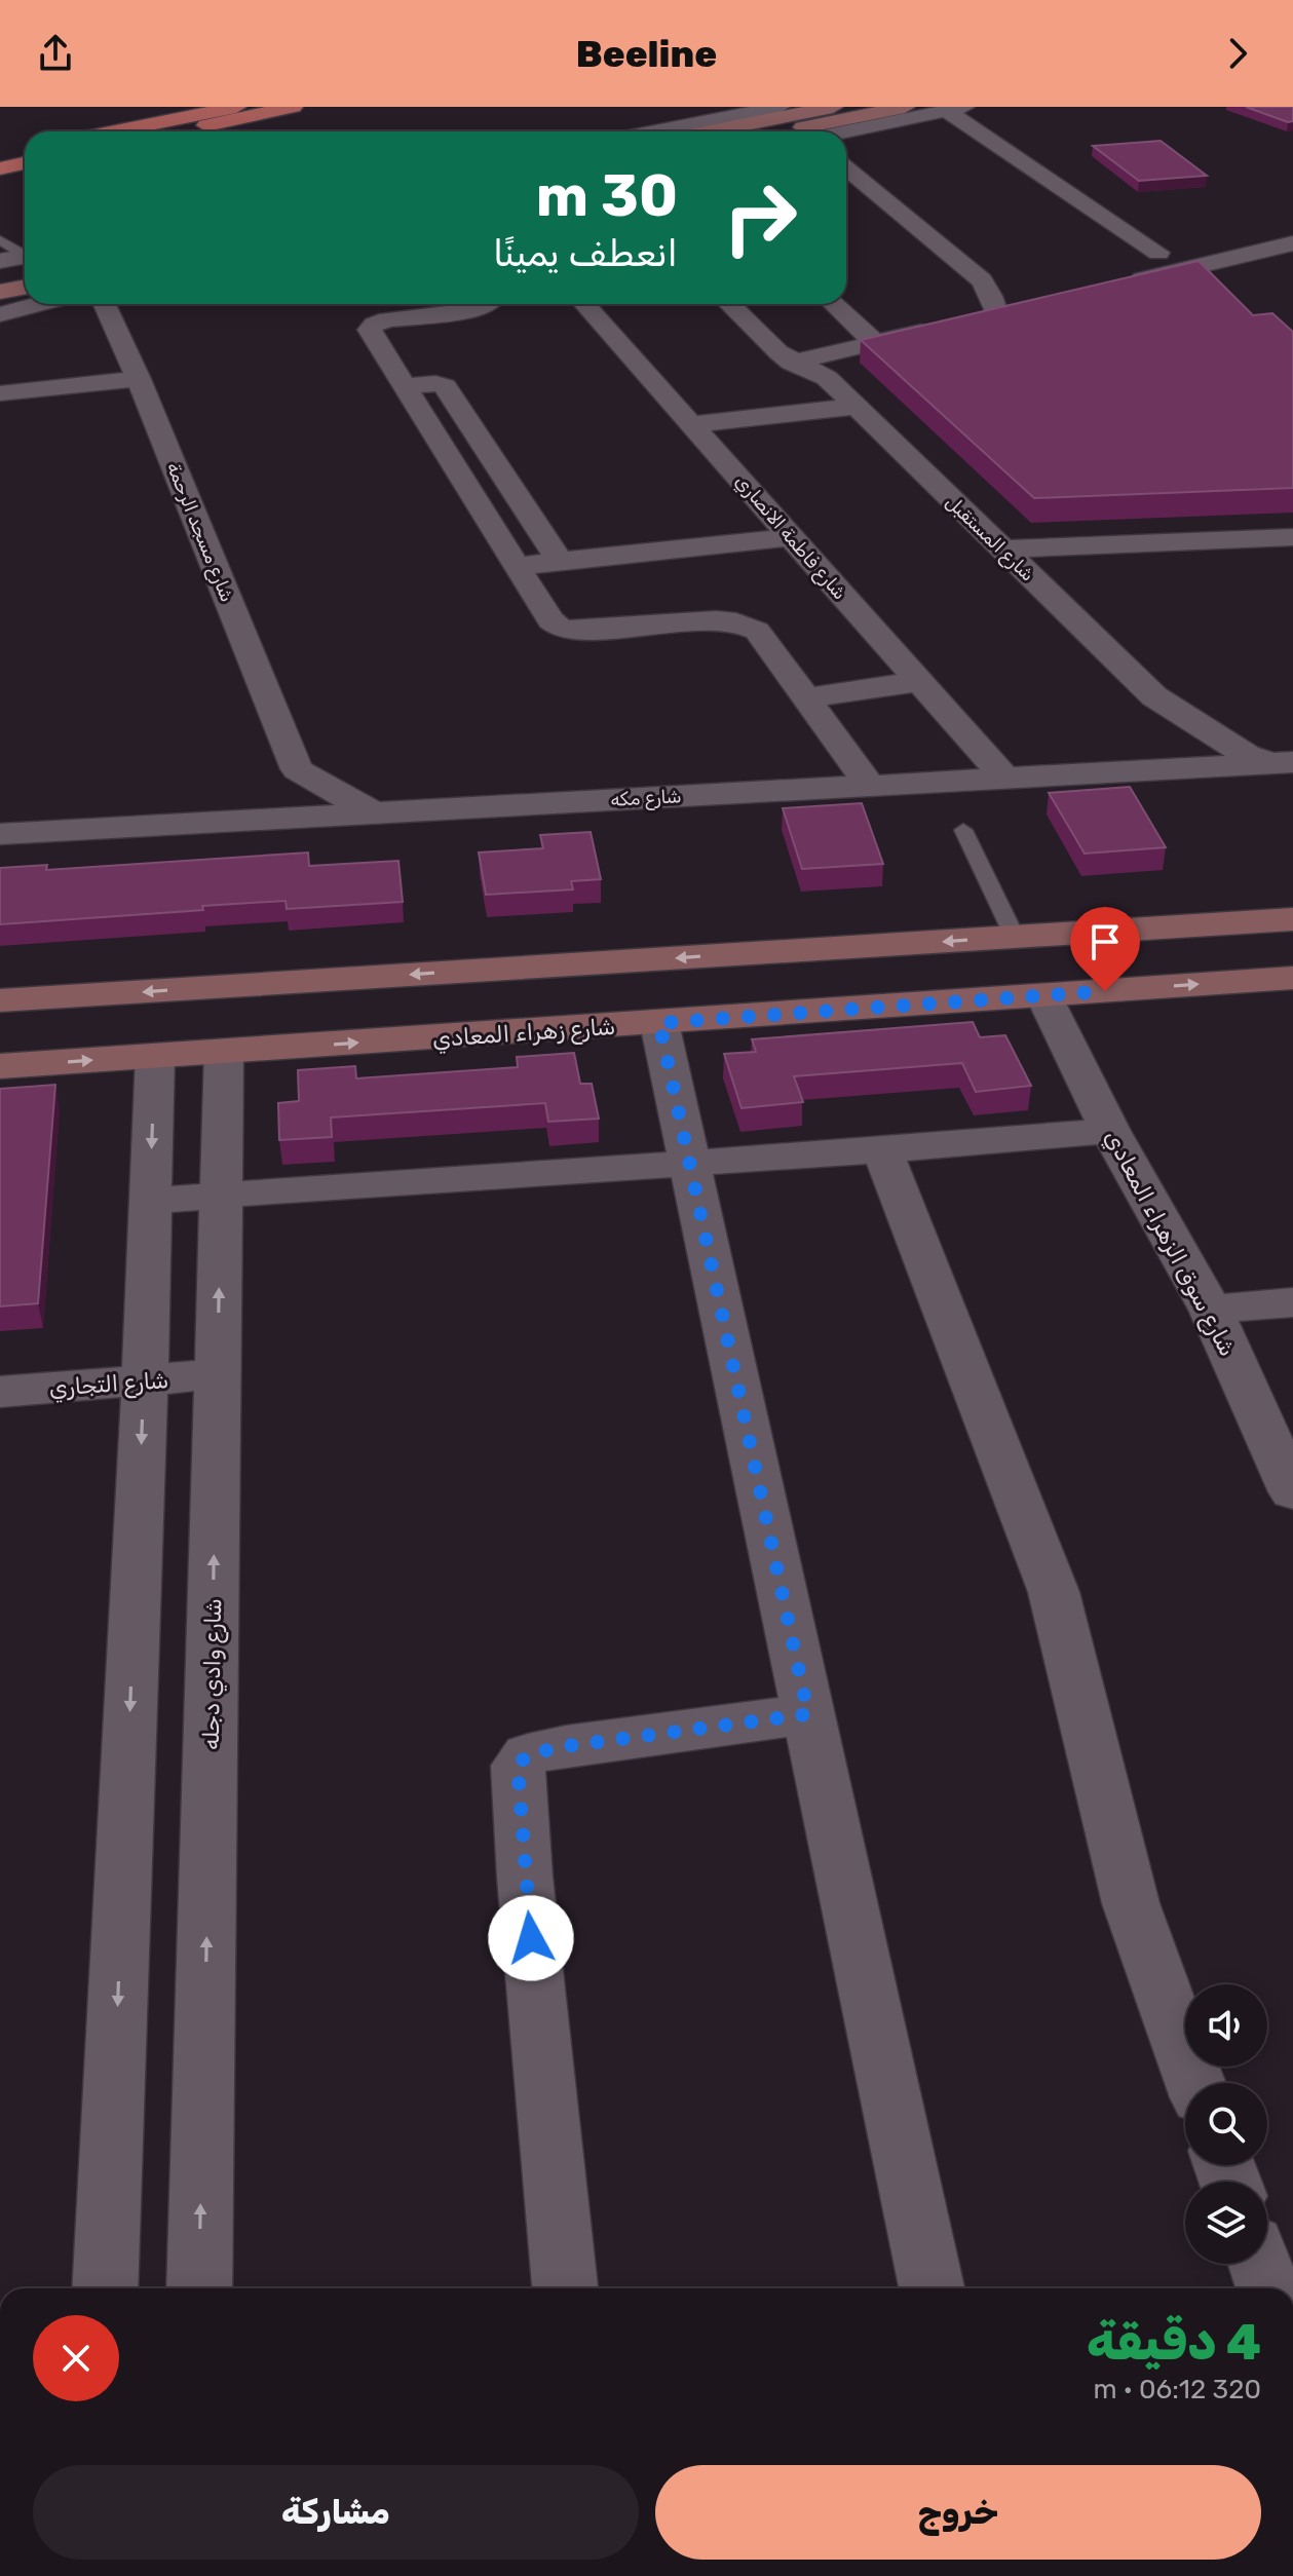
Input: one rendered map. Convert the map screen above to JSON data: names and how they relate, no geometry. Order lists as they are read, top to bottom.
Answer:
{
  "streets": {
    "main road": ["شارع زهراء المعادي"],
    "street": [
      "شارع مسجد الرحمة",
      "شارع فاطمة الانصاري",
      "شارع المستقبل",
      "شارع مكه",
      "شارع سوق الزهراء المعادي",
      "شارع التجاري",
      "شارع وادي دجله"
    ]
  },
  "crossings": [
    ["شارع فاطمة الانصاري", "شارع مكه"],
    ["شارع المستقبل", "شارع مكه"],
    ["شارع زهراء المعادي", "شارع سوق الزهراء المعادي"],
    ["شارع زهراء المعادي", "شارع وادي دجله"],
    ["شارع التجاري", "شارع وادي دجله"]
  ],
  "page": {
    "header": "Beeline",
    "turn": ["30 m", "انعطف يمينًا"],
    "heading": ["4 دقيقة", "320 m · 06:12"],
    "buttons": ["خروج", "مشاركة"]
  }
}
